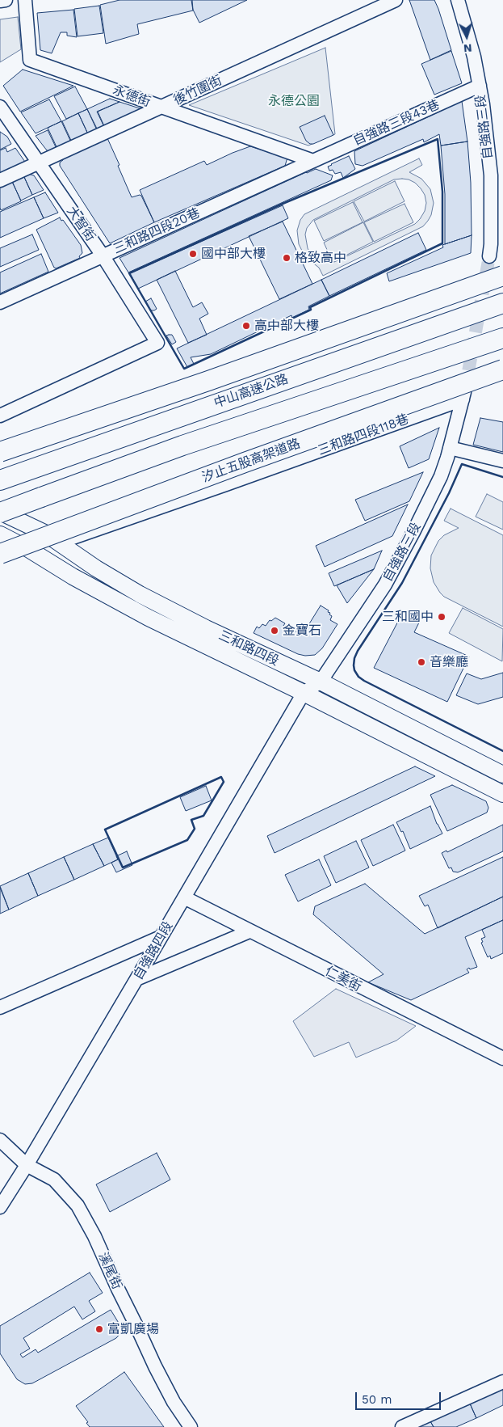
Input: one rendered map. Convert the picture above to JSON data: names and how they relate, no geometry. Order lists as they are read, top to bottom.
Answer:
{
  "streets": {
    "highway": ["中山高速公路", "汐止五股高架道路"],
    "main road": ["三和路四段"],
    "street": [
      "後竹圍街",
      "永德街",
      "自強路三段43巷",
      "自強路三段",
      "大智街",
      "三和路四段20巷",
      "三和路四段118巷",
      "自強路四段",
      "仁美街",
      "溪尾街"
    ]
  },
  "crossings": [
    ["後竹圍街", "永德街"],
    ["後竹圍街", "大智街"],
    ["永德街", "自強路三段43巷"],
    ["永德街", "三和路四段20巷"],
    ["自強路三段43巷", "自強路三段"],
    ["自強路三段43巷", "三和路四段20巷"],
    ["自強路三段", "三和路四段118巷"],
    ["自強路三段", "三和路四段"],
    ["自強路三段", "自強路四段"],
    ["大智街", "三和路四段20巷"],
    ["三和路四段118巷", "三和路四段"],
    ["三和路四段", "自強路四段"],
    ["自強路四段", "仁美街"],
    ["自強路四段", "溪尾街"]
  ],
  "parks": ["永德公園"],
  "places": [
    "國中部大樓",
    "格致高中",
    "高中部大樓",
    "三和國中",
    "金寶石",
    "音樂廳",
    "富凱廣場"
  ],
  "scale_bar": "50 m",
  "north": "bottom"
}
